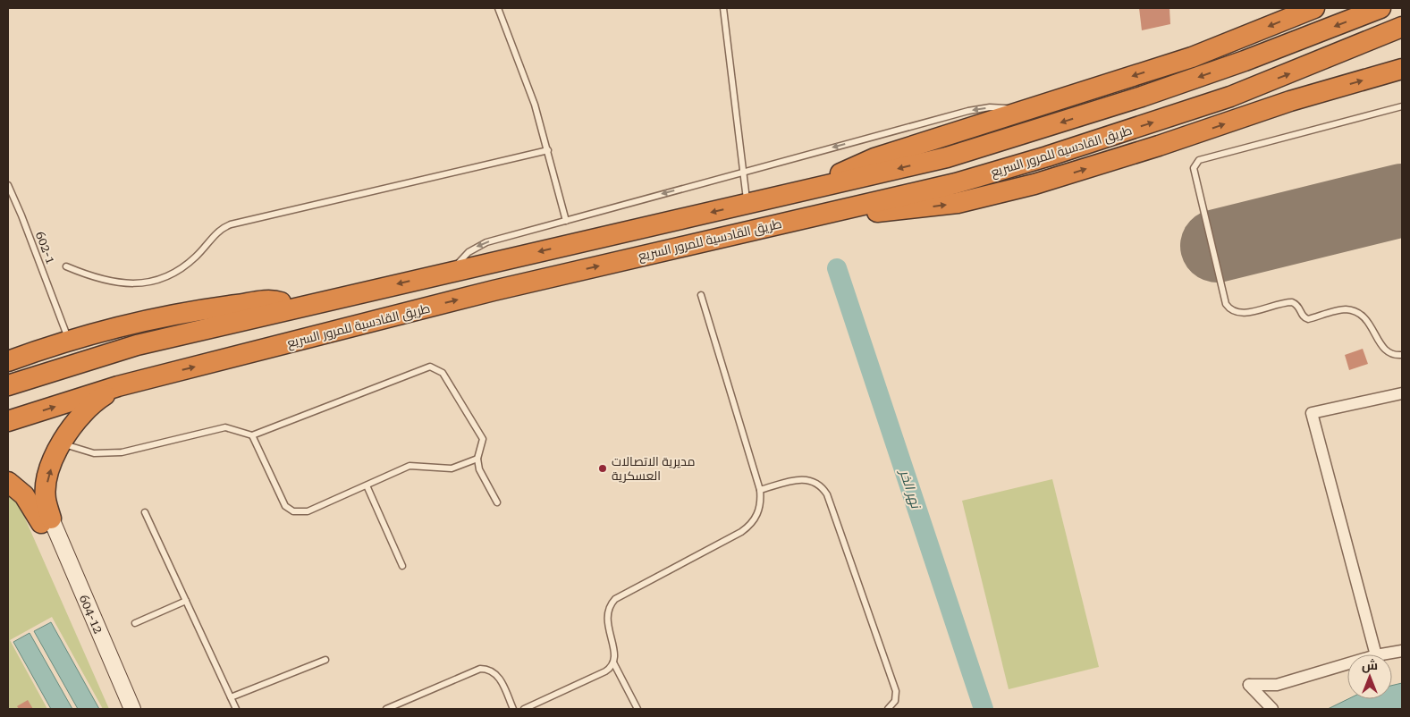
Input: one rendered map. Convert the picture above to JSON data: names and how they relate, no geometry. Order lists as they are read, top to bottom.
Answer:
{
  "streets": {
    "highway": ["طريق القادسية للمرور السريع"],
    "main road": ["604-12"],
    "lane": ["602-1"]
  },
  "water": ["نهر الخر"],
  "places": ["مديرية الاتصالات العسكرية"],
  "north": "top"
}
